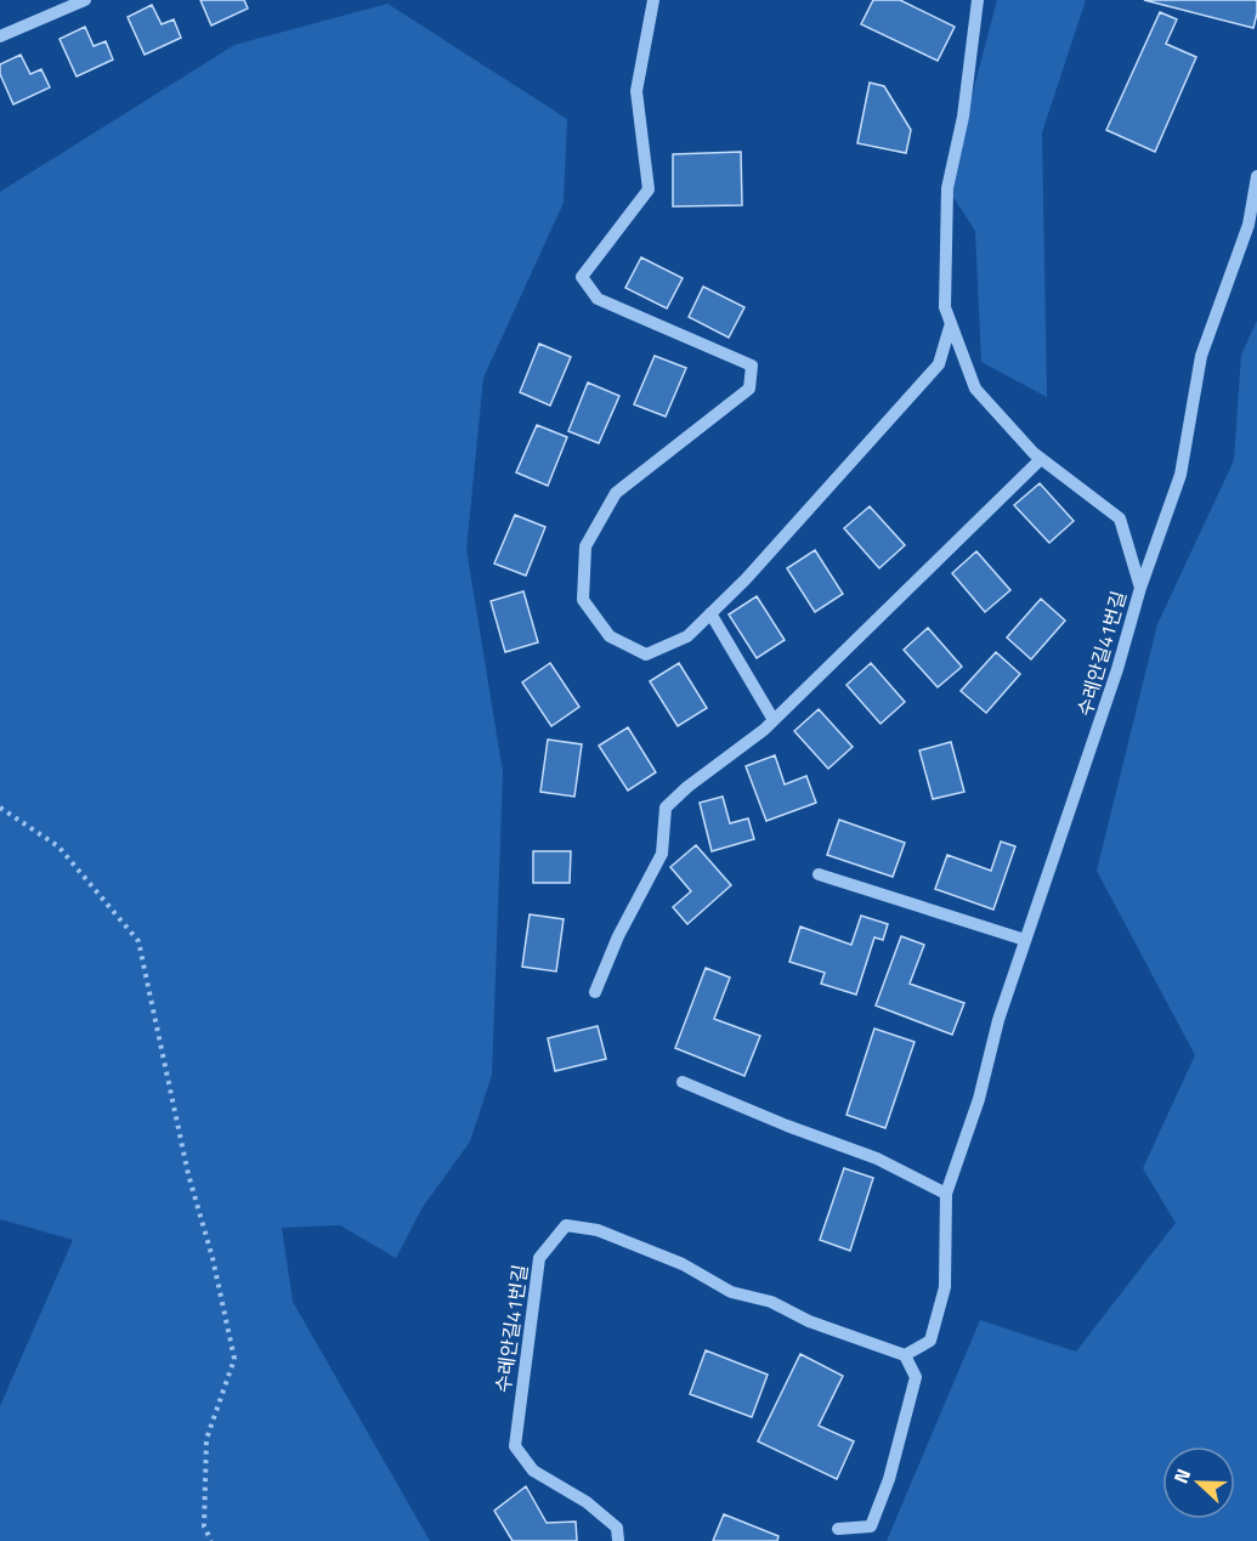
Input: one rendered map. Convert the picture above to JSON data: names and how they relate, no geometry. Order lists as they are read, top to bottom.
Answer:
{
  "streets": {
    "lane": ["수레안길41번길"]
  },
  "north": "left"
}
